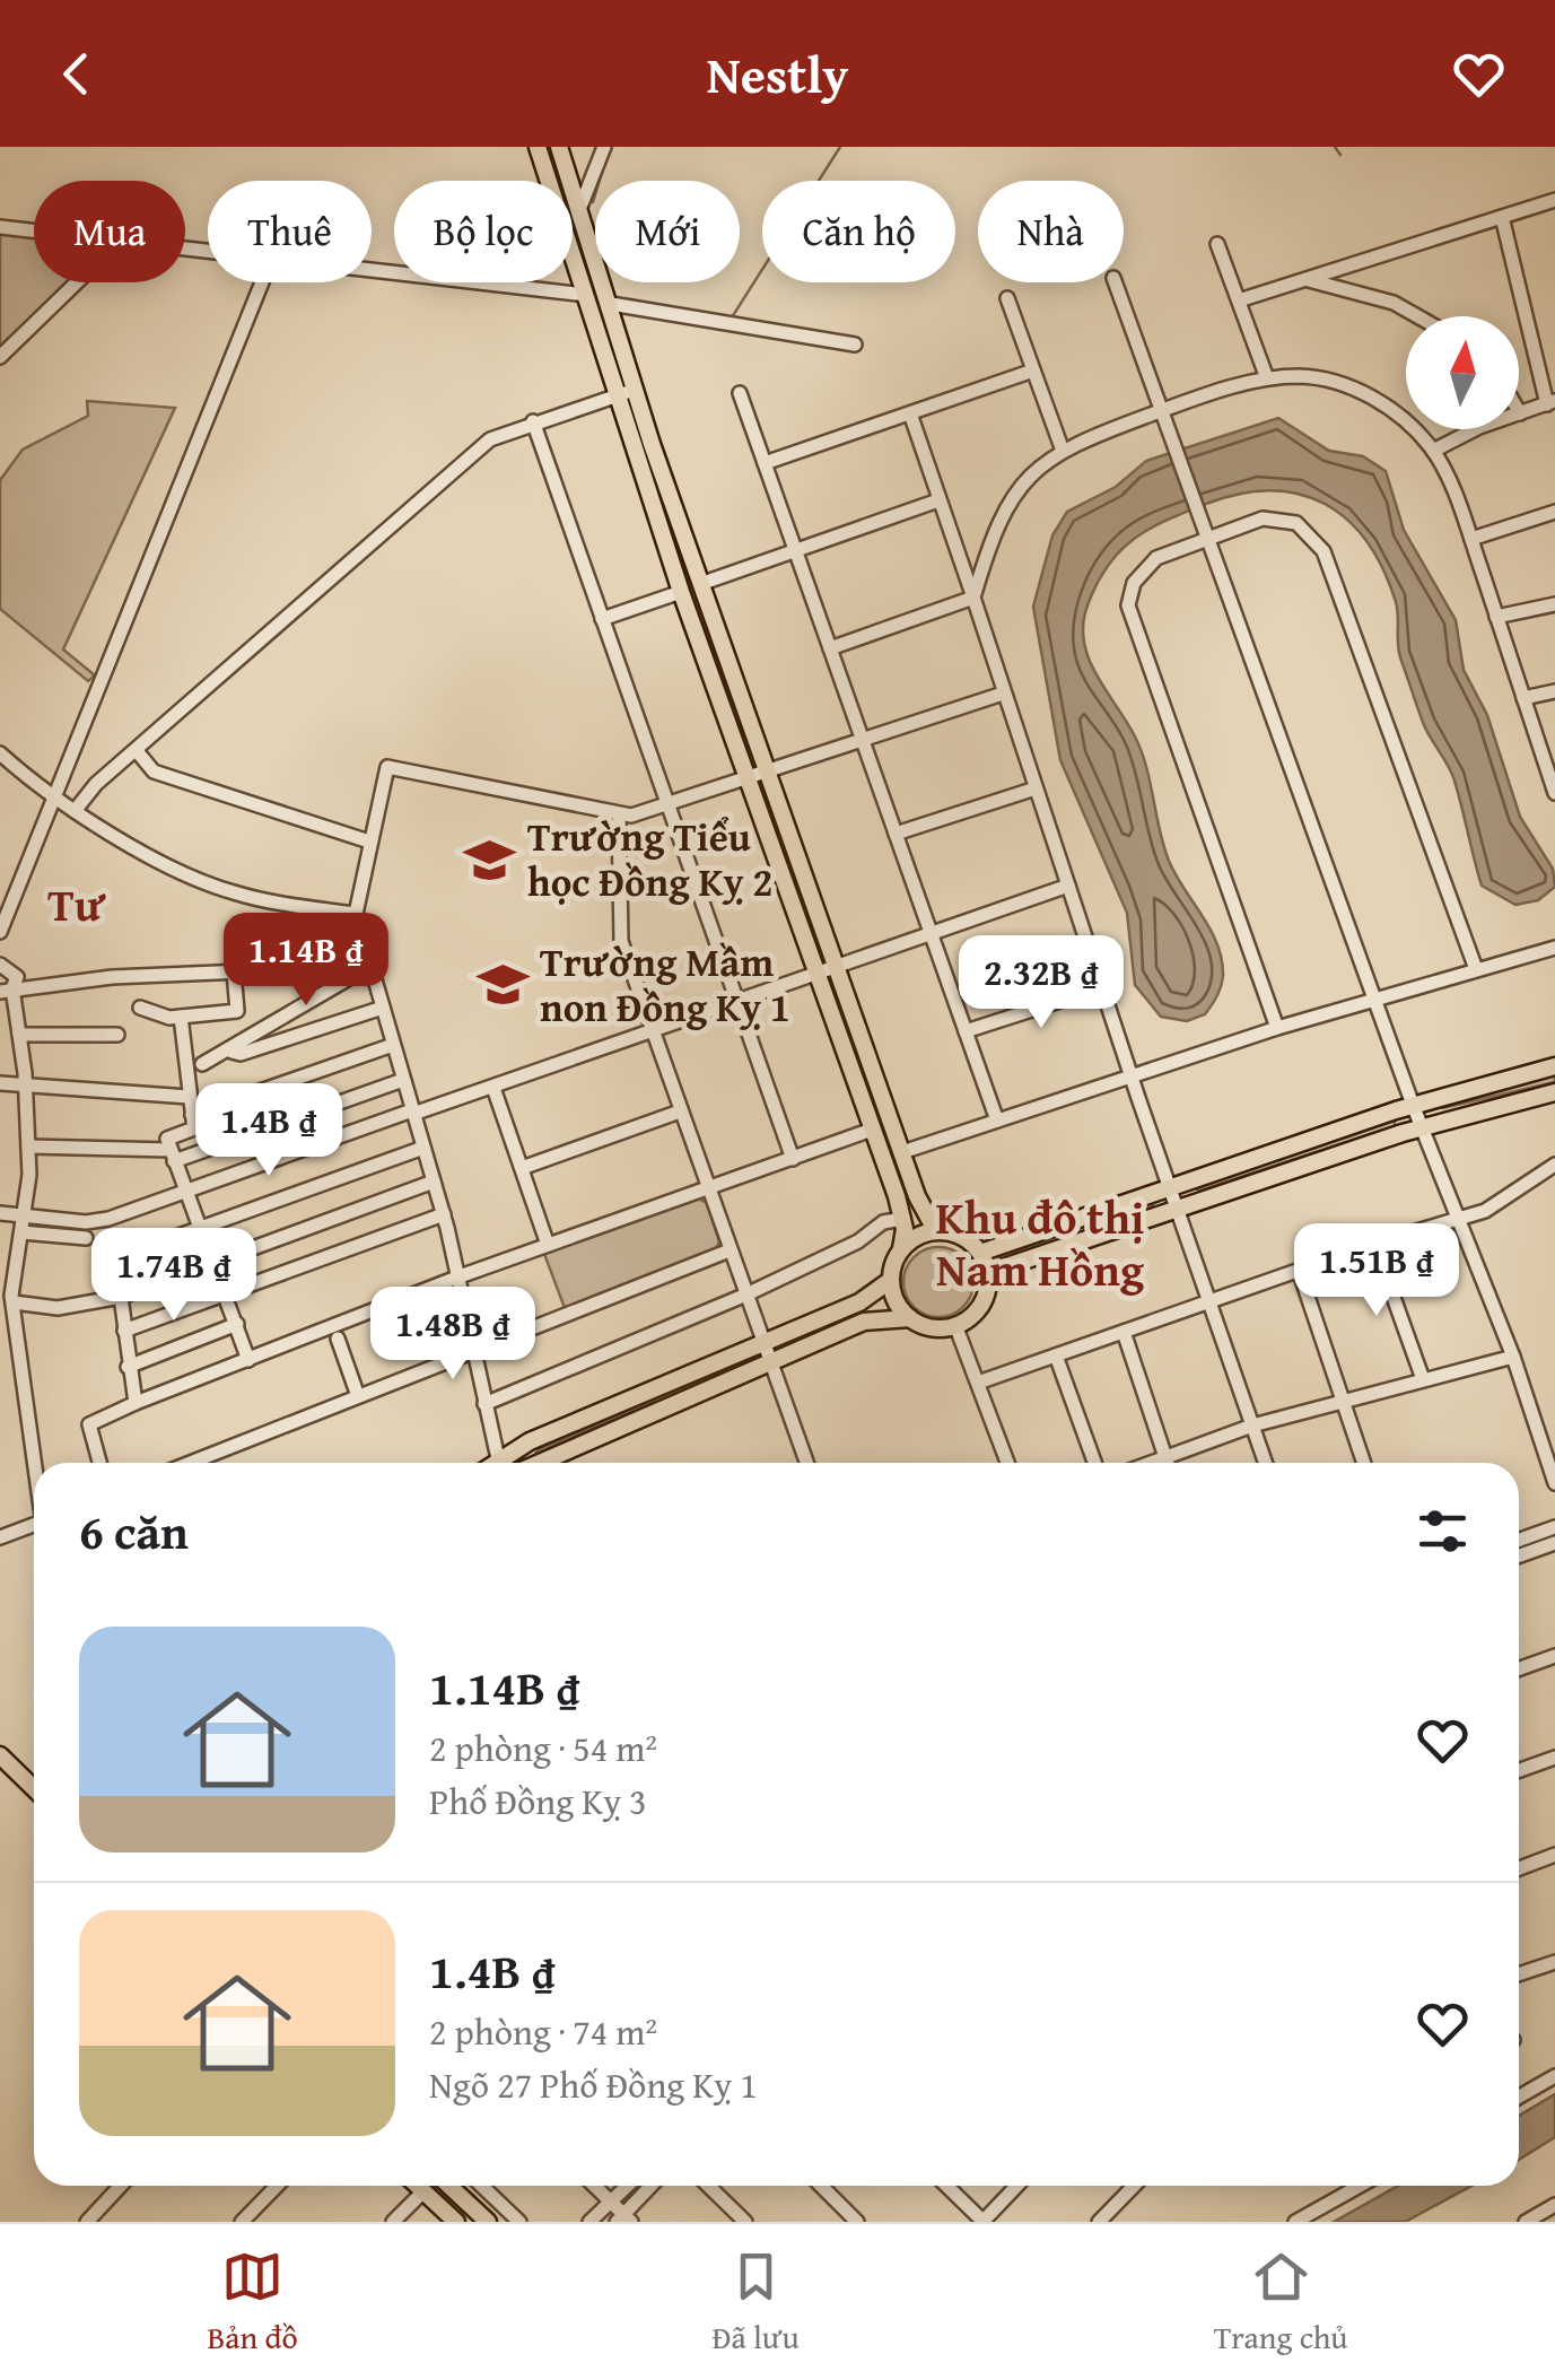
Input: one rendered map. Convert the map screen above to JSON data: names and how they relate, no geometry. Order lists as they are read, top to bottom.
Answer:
{
  "districts": ["Tư", "Khu đô thị Nam Hồng"],
  "places": {
    "school or university": ["Trường Tiểu học Đồng Kỵ 2", "Trường Mầm non Đồng Kỵ 1"]
  },
  "north": "top",
  "page": {
    "header": "Nestly",
    "chip": [
      "Mua",
      "Thuê",
      "Bộ lọc",
      "Mới",
      "Căn hộ",
      "Nhà"
    ],
    "price": [
      "1.14B ₫",
      "2.32B ₫",
      "1.4B ₫",
      "1.51B ₫",
      "1.74B ₫",
      "1.48B ₫"
    ],
    "heading": "6 căn",
    "list": [
      {
        "name": "1.14B ₫",
        "note": "2 phòng · 54 m² · Phố Đồng Kỵ 3"
      },
      {
        "name": "1.4B ₫",
        "note": "2 phòng · 74 m² · Ngõ 27 Phố Đồng Kỵ 1"
      }
    ],
    "tabs": ["Bản đồ", "Đã lưu", "Trang chủ"]
  }
}
